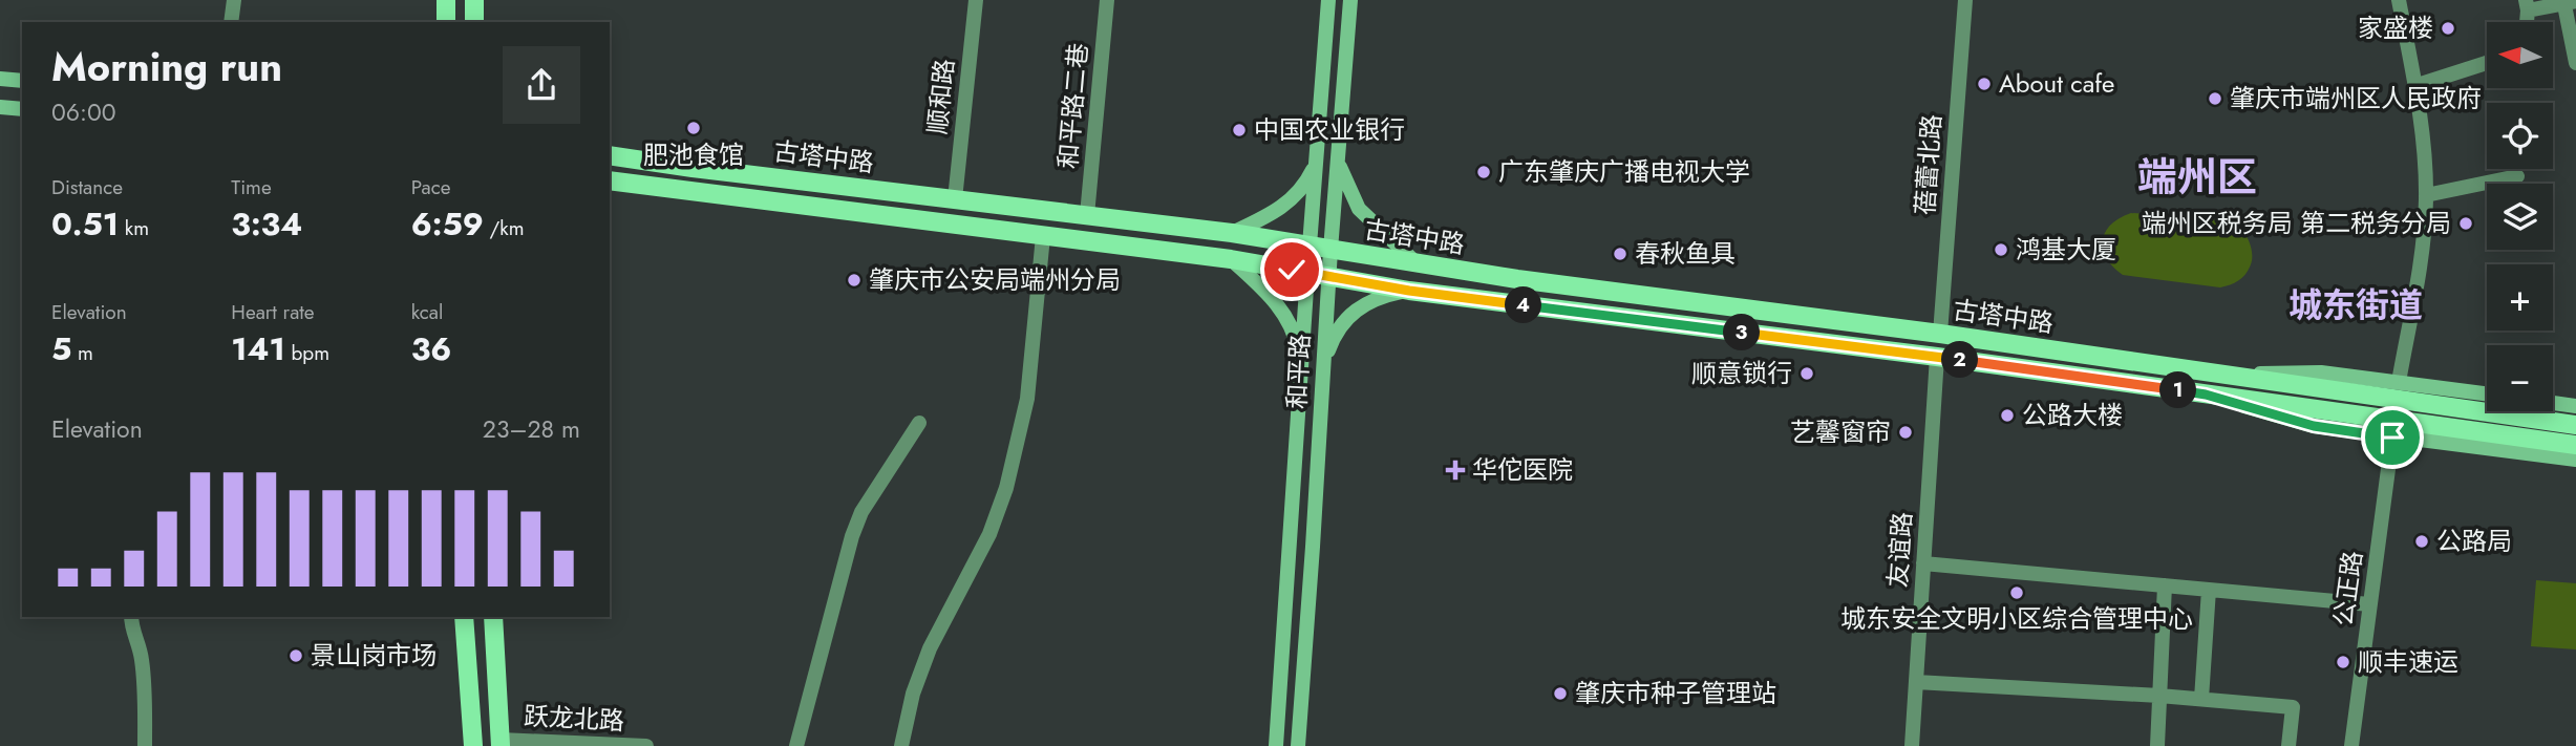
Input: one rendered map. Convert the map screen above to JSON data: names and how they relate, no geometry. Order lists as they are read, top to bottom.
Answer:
{
  "streets": {
    "main road": ["古塔中路", "和平路"],
    "street": [
      "顺和路",
      "和平路二巷",
      "蓓蕾北路",
      "友谊路",
      "公正路",
      "跃龙北路"
    ]
  },
  "crossings": [
    ["顺和路", "古塔中路"],
    ["和平路二巷", "古塔中路"],
    ["古塔中路", "蓓蕾北路"],
    ["古塔中路", "和平路"],
    ["古塔中路", "友谊路"],
    ["古塔中路", "公正路"]
  ],
  "districts": ["端州区", "城东街道"],
  "places": {
    "other": [
      "家盛楼",
      "About cafe",
      "肇庆市端州区人民政府",
      "肥池食馆",
      "中国农业银行",
      "广东肇庆广播电视大学",
      "端州区税务局 第二税务分局",
      "鸿基大厦",
      "春秋鱼具",
      "肇庆市公安局端州分局",
      "顺意锁行",
      "公路大楼",
      "艺馨窗帘",
      "公路局",
      "城东安全文明小区综合管理中心",
      "景山岗市场",
      "顺丰速运",
      "肇庆市种子管理站"
    ],
    "health": ["华佗医院"]
  },
  "north": "left",
  "page": {
    "map_buttons": ["+", "−"],
    "heading": ["Morning run", "06:00"],
    "stats": [
      ["Distance", "0.51 km"],
      ["Time", "3:34"],
      ["Pace", "6:59 /km"],
      ["Elevation", "5 m"],
      ["Heart rate", "141 bpm"],
      ["kcal", "36"]
    ],
    "pins": [
      "4",
      "3",
      "2",
      "1"
    ],
    "chart": ["Elevation", "23–28 m"]
  }
}
